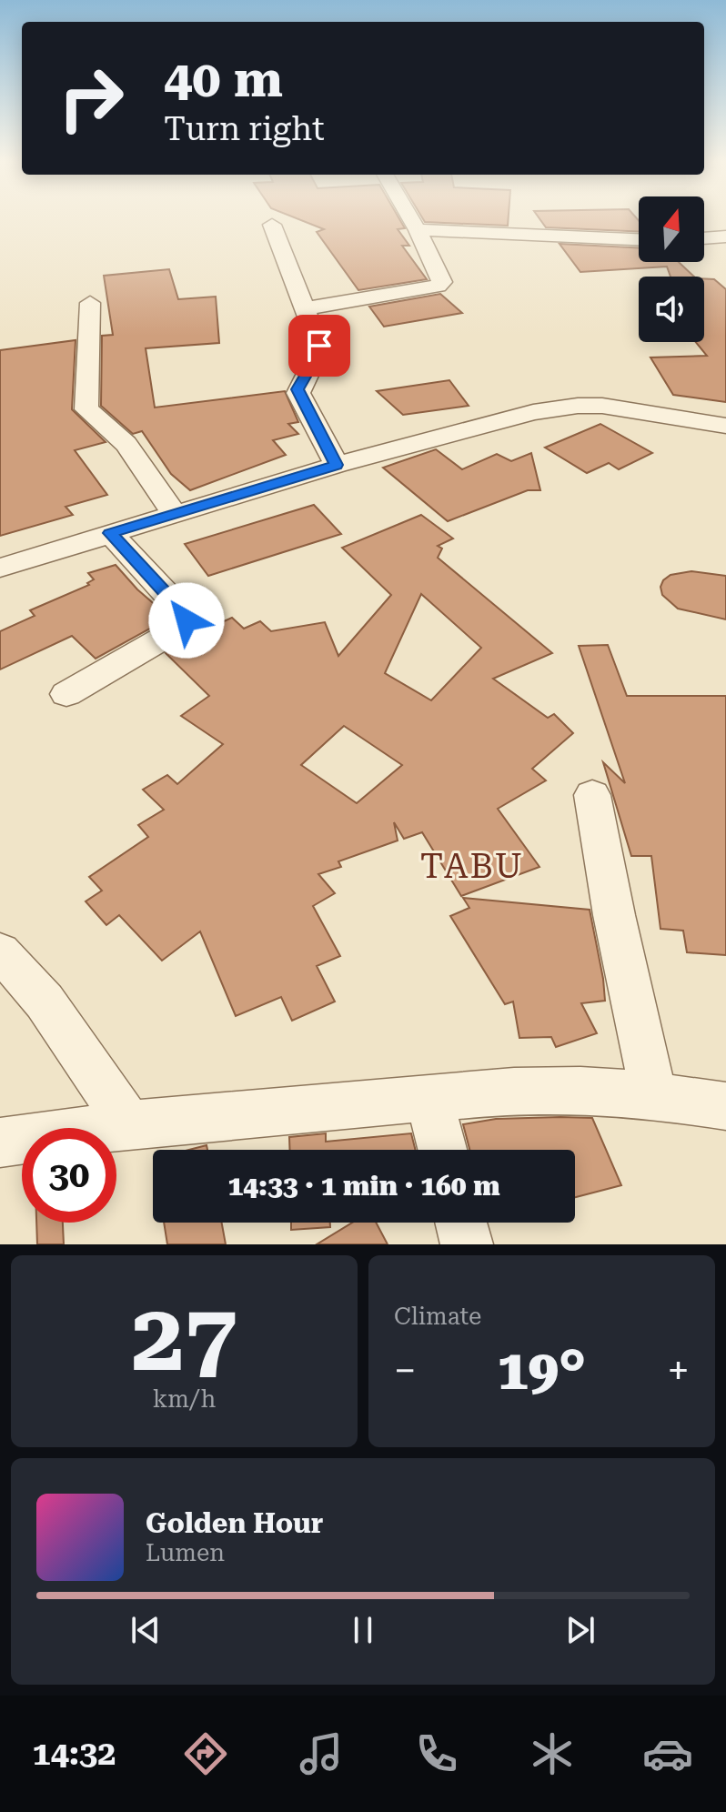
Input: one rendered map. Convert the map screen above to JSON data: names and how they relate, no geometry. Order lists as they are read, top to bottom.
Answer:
{
  "districts": ["TABU"],
  "north": "top",
  "page": {
    "turn": ["40 m", "Turn right"],
    "limit": "30",
    "trip": "14:33 · 1 min · 160 m",
    "tile": [
      ["27", "km/h"],
      "Climate"
    ],
    "heat": ["−", "19°", "+"],
    "song": ["Golden Hour", "Lumen"],
    "tabs": "14:32"
  }
}
